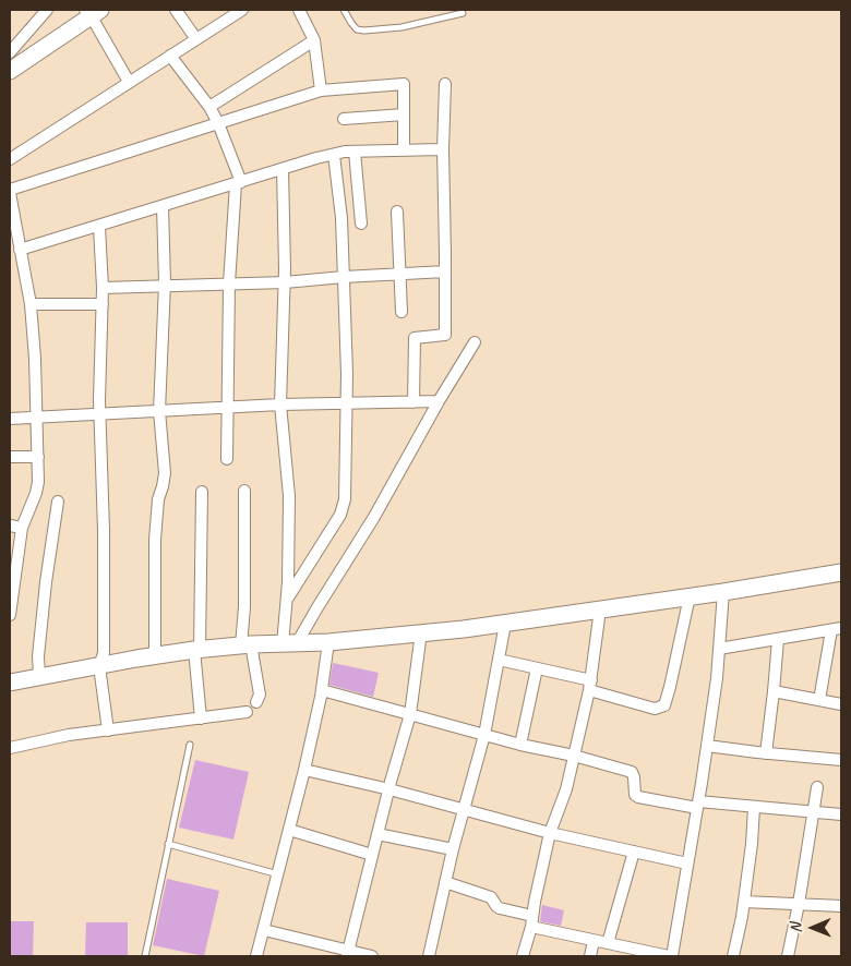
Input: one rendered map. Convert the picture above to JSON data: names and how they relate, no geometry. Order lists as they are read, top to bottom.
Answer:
{
  "north": "left"
}
